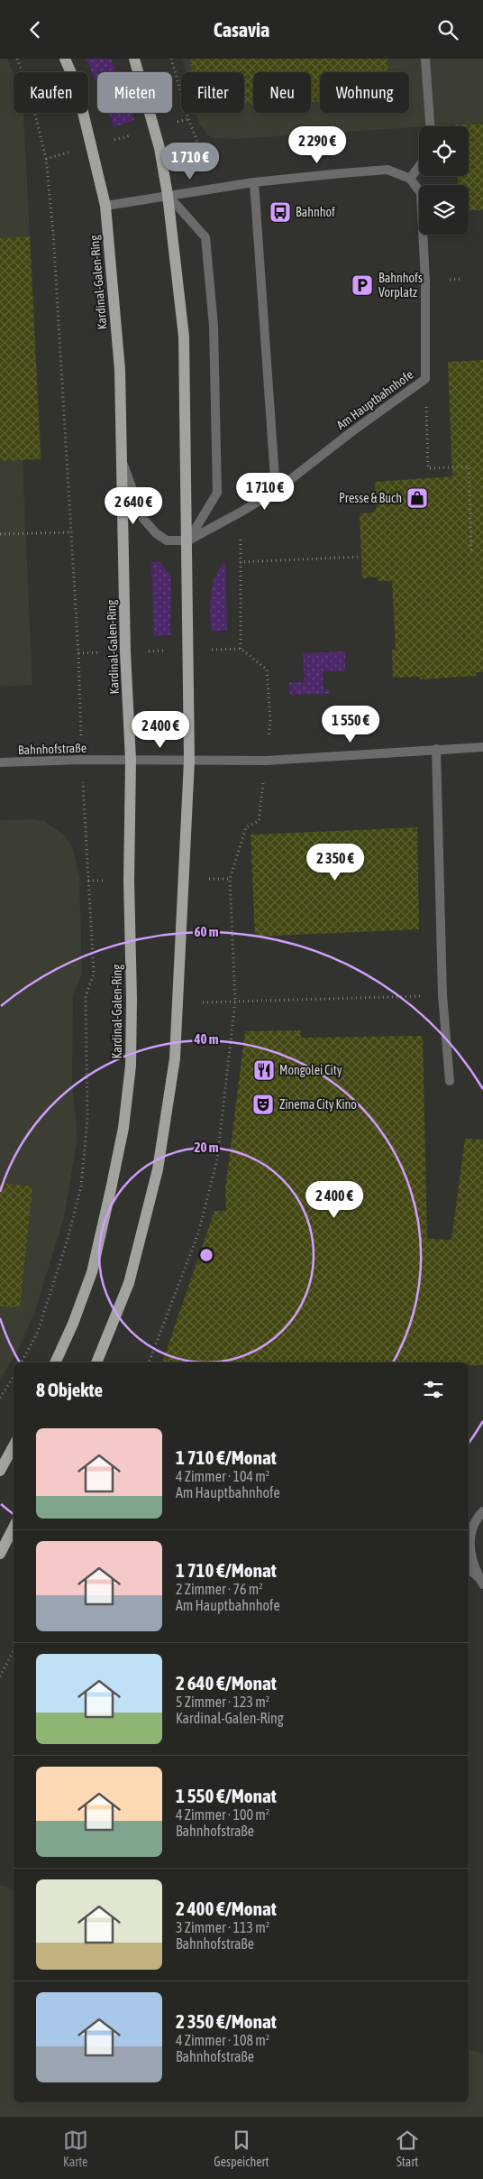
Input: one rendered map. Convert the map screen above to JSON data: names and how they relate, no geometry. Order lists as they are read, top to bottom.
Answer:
{
  "streets": {
    "main road": ["Kardinal-Galen-Ring"],
    "street": ["Am Hauptbahnhofe", "Bahnhofstraße"]
  },
  "crossings": [
    ["Kardinal-Galen-Ring", "Bahnhofstraße"]
  ],
  "places": {
    "bus stop": ["Bahnhof"],
    "parking": ["Bahnhofs Vorplatz"],
    "shop": ["Presse & Buch"],
    "restaurant": ["Mongolei City"],
    "theatre": ["Zinema City Kino"]
  },
  "page": {
    "header": "Casavia",
    "chip": [
      "Kaufen",
      "Mieten",
      "Filter",
      "Neu",
      "Wohnung"
    ],
    "price": [
      "2 290 €",
      "1 710 €",
      "1 710 €",
      "2 640 €",
      "1 550 €",
      "2 400 €",
      "2 350 €",
      "2 400 €"
    ],
    "heading": "8 Objekte",
    "list": [
      {
        "name": "1 710 €/Monat",
        "note": "4 Zimmer · 104 m² · Am Hauptbahnhofe"
      },
      {
        "name": "1 710 €/Monat",
        "note": "2 Zimmer · 76 m² · Am Hauptbahnhofe"
      },
      {
        "name": "2 640 €/Monat",
        "note": "5 Zimmer · 123 m² · Kardinal-Galen-Ring"
      },
      {
        "name": "1 550 €/Monat",
        "note": "4 Zimmer · 100 m² · Bahnhofstraße"
      },
      {
        "name": "2 400 €/Monat",
        "note": "3 Zimmer · 113 m² · Bahnhofstraße"
      },
      {
        "name": "2 350 €/Monat",
        "note": "4 Zimmer · 108 m² · Bahnhofstraße"
      }
    ],
    "tabs": ["Karte", "Gespeichert", "Start"]
  },
  "rings": ["60 m", "40 m", "20 m"]
}
